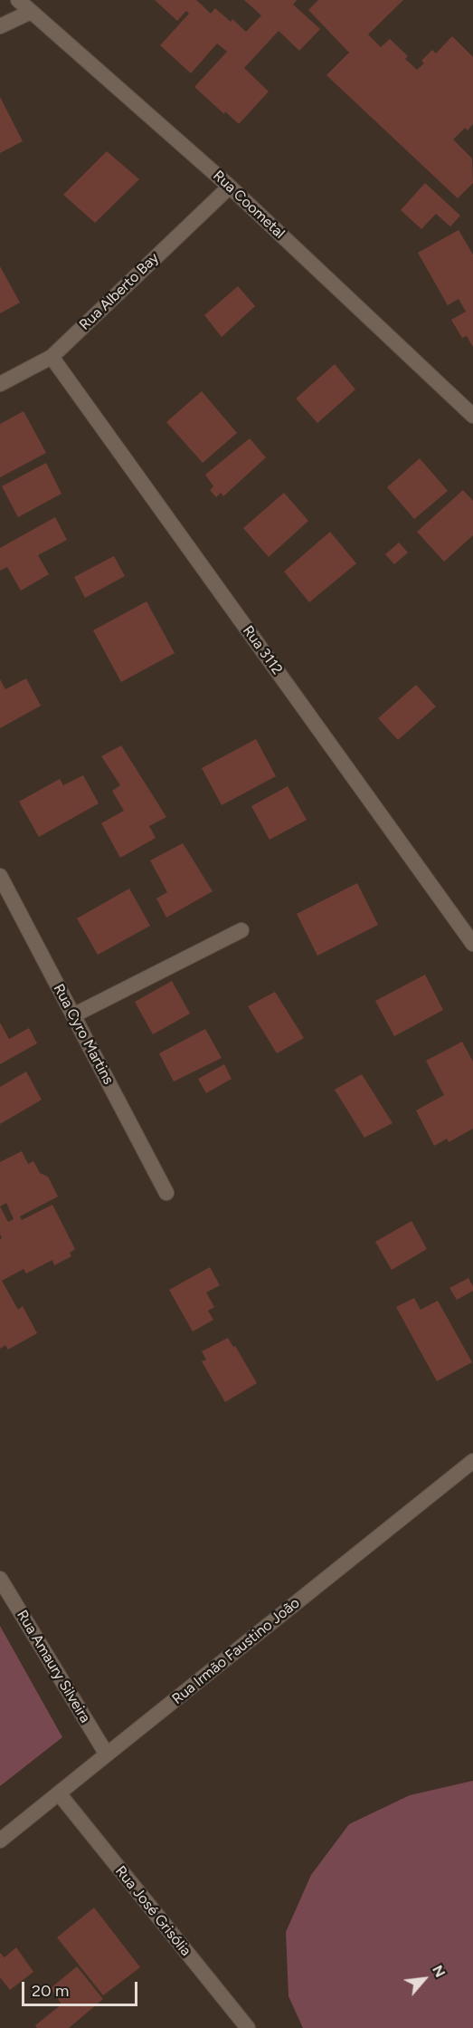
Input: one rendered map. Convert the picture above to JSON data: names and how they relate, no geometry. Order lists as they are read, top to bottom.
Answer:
{
  "streets": {
    "street": [
      "Rua Coometal",
      "Rua Alberto Bay",
      "Rua 3112",
      "Rua Cyro Martins",
      "Rua Irmão Faustino João",
      "Rua Amaury Silveira",
      "Rua José Grisólia"
    ]
  },
  "crossings": [
    ["Rua Coometal", "Rua Alberto Bay"],
    ["Rua Alberto Bay", "Rua 3112"],
    ["Rua Irmão Faustino João", "Rua Amaury Silveira"],
    ["Rua Irmão Faustino João", "Rua José Grisólia"]
  ],
  "scale_bar": "20 m",
  "north": "top right"
}
